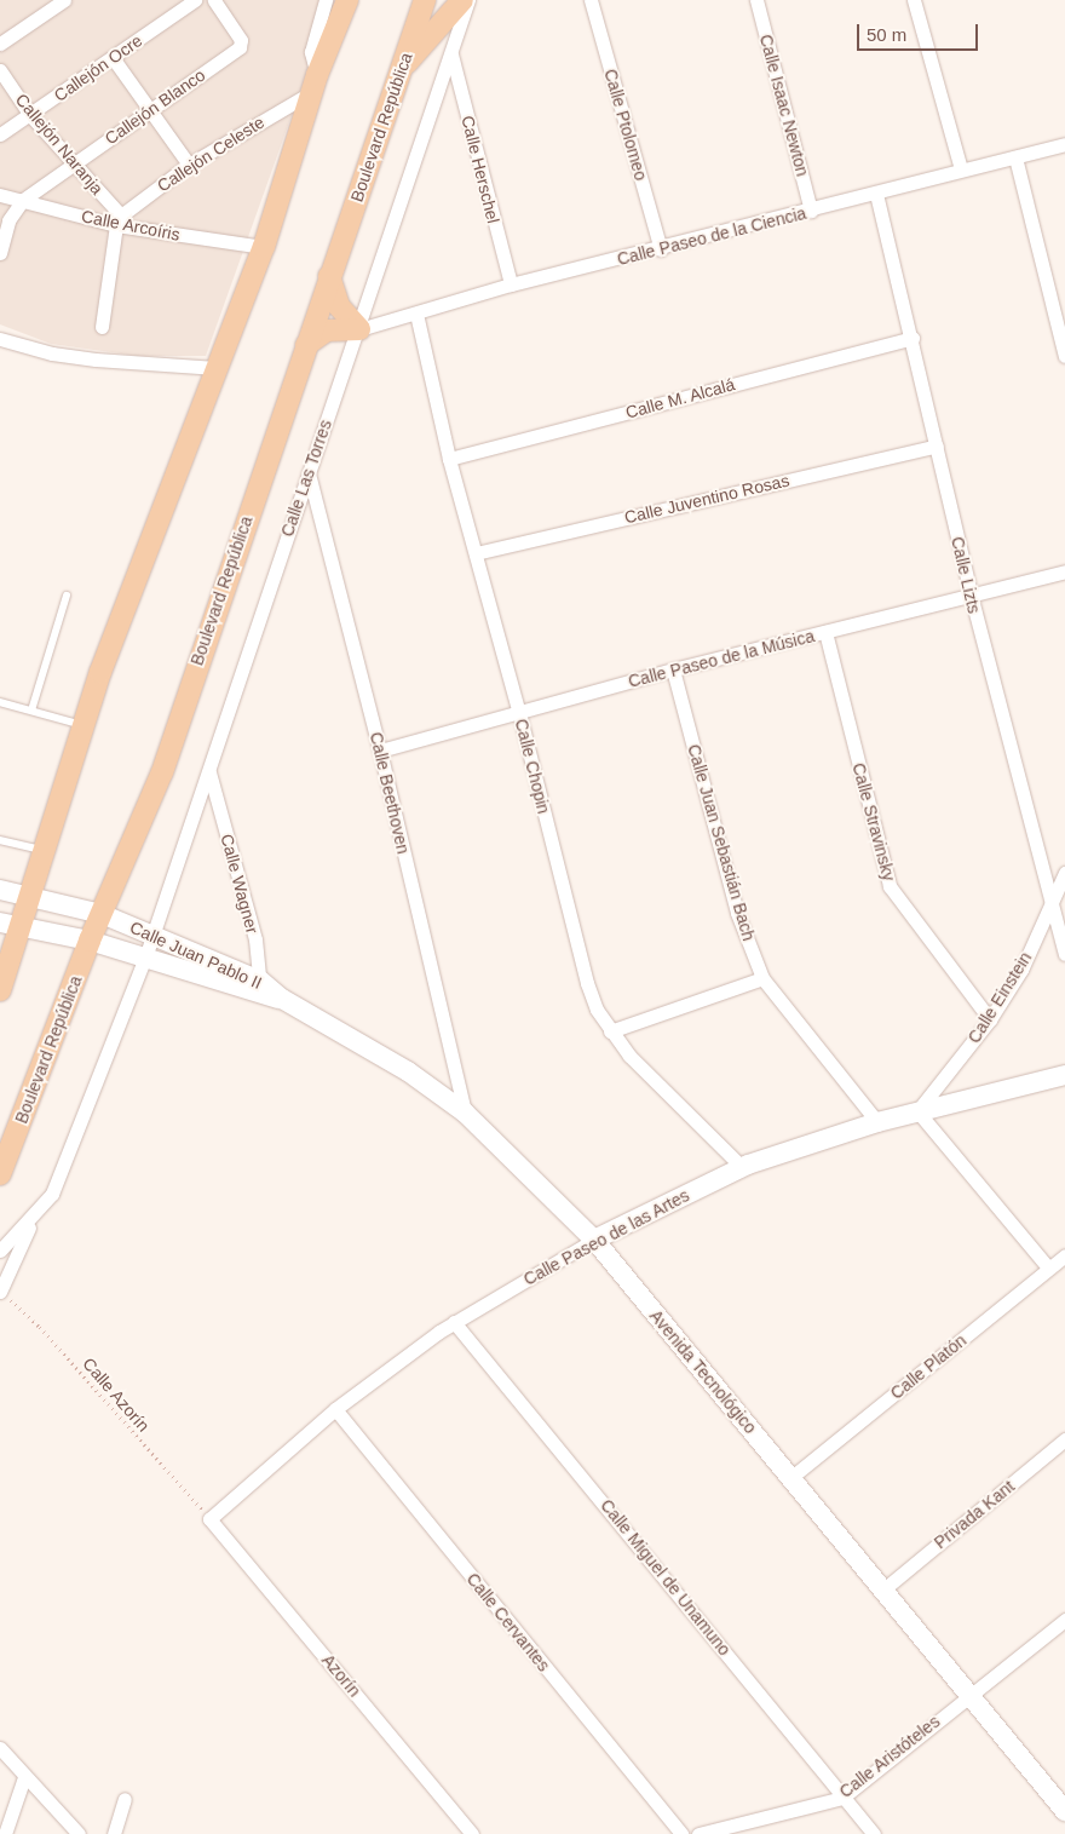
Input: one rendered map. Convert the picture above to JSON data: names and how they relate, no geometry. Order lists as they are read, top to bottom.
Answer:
{
  "streets": {
    "main road": [
      "Boulevard República",
      "Calle Juan Pablo II",
      "Calle Paseo de las Artes",
      "Avenida Tecnológico"
    ],
    "street": [
      "Callejón Ocre",
      "Calle Isaac Newton",
      "Callejón Blanco",
      "Calle Ptolomeo",
      "Callejón Naranja",
      "Callejón Celeste",
      "Calle Herschel",
      "Calle Arcoíris",
      "Calle Paseo de la Ciencia",
      "Calle M. Alcalá",
      "Calle Las Torres",
      "Calle Juventino Rosas",
      "Calle Lizts",
      "Calle Paseo de la Música",
      "Calle Chopin",
      "Calle Beethoven",
      "Calle Stravinsky",
      "Calle Juan Sebastián Bach",
      "Calle Wagner",
      "Calle Einstein",
      "Calle Platón",
      "Privada Kant",
      "Calle Miguel de Unamuno",
      "Calle Cervantes",
      "Azorín",
      "Calle Aristóteles"
    ],
    "path": ["Calle Azorín"]
  },
  "crossings": [
    ["Callejón Ocre", "Callejón Naranja"],
    ["Calle Isaac Newton", "Calle Paseo de la Ciencia"],
    ["Callejón Blanco", "Callejón Naranja"],
    ["Callejón Blanco", "Calle Arcoíris"],
    ["Calle Ptolomeo", "Calle Paseo de la Ciencia"],
    ["Boulevard República", "Calle Juan Pablo II"],
    ["Callejón Naranja", "Callejón Celeste"],
    ["Callejón Naranja", "Calle Arcoíris"],
    ["Callejón Celeste", "Calle Arcoíris"],
    ["Calle Herschel", "Calle Paseo de la Ciencia"],
    ["Calle Herschel", "Calle Las Torres"],
    ["Calle Paseo de la Ciencia", "Calle Las Torres"],
    ["Calle Paseo de la Ciencia", "Calle Lizts"],
    ["Calle Paseo de la Ciencia", "Calle Chopin"],
    ["Calle M. Alcalá", "Calle Lizts"],
    ["Calle M. Alcalá", "Calle Chopin"],
    ["Calle Las Torres", "Calle Beethoven"],
    ["Calle Las Torres", "Calle Wagner"],
    ["Calle Las Torres", "Calle Juan Pablo II"],
    ["Calle Juventino Rosas", "Calle Lizts"],
    ["Calle Juventino Rosas", "Calle Chopin"],
    ["Calle Lizts", "Calle Paseo de la Música"],
    ["Calle Lizts", "Calle Einstein"],
    ["Calle Paseo de la Música", "Calle Chopin"],
    ["Calle Paseo de la Música", "Calle Beethoven"],
    ["Calle Paseo de la Música", "Calle Stravinsky"],
    ["Calle Paseo de la Música", "Calle Juan Sebastián Bach"],
    ["Calle Chopin", "Calle Paseo de las Artes"],
    ["Calle Beethoven", "Avenida Tecnológico"],
    ["Calle Stravinsky", "Calle Einstein"],
    ["Calle Juan Sebastián Bach", "Calle Paseo de las Artes"],
    ["Calle Wagner", "Calle Juan Pablo II"],
    ["Calle Juan Pablo II", "Avenida Tecnológico"],
    ["Calle Einstein", "Calle Paseo de las Artes"],
    ["Calle Paseo de las Artes", "Avenida Tecnológico"],
    ["Calle Paseo de las Artes", "Calle Azorín"],
    ["Calle Paseo de las Artes", "Calle Miguel de Unamuno"],
    ["Calle Paseo de las Artes", "Calle Cervantes"],
    ["Calle Paseo de las Artes", "Azorín"],
    ["Calle Platón", "Avenida Tecnológico"],
    ["Avenida Tecnológico", "Privada Kant"],
    ["Avenida Tecnológico", "Calle Aristóteles"],
    ["Calle Azorín", "Azorín"],
    ["Calle Miguel de Unamuno", "Calle Aristóteles"]
  ],
  "scale_bar": "50 m"
}
